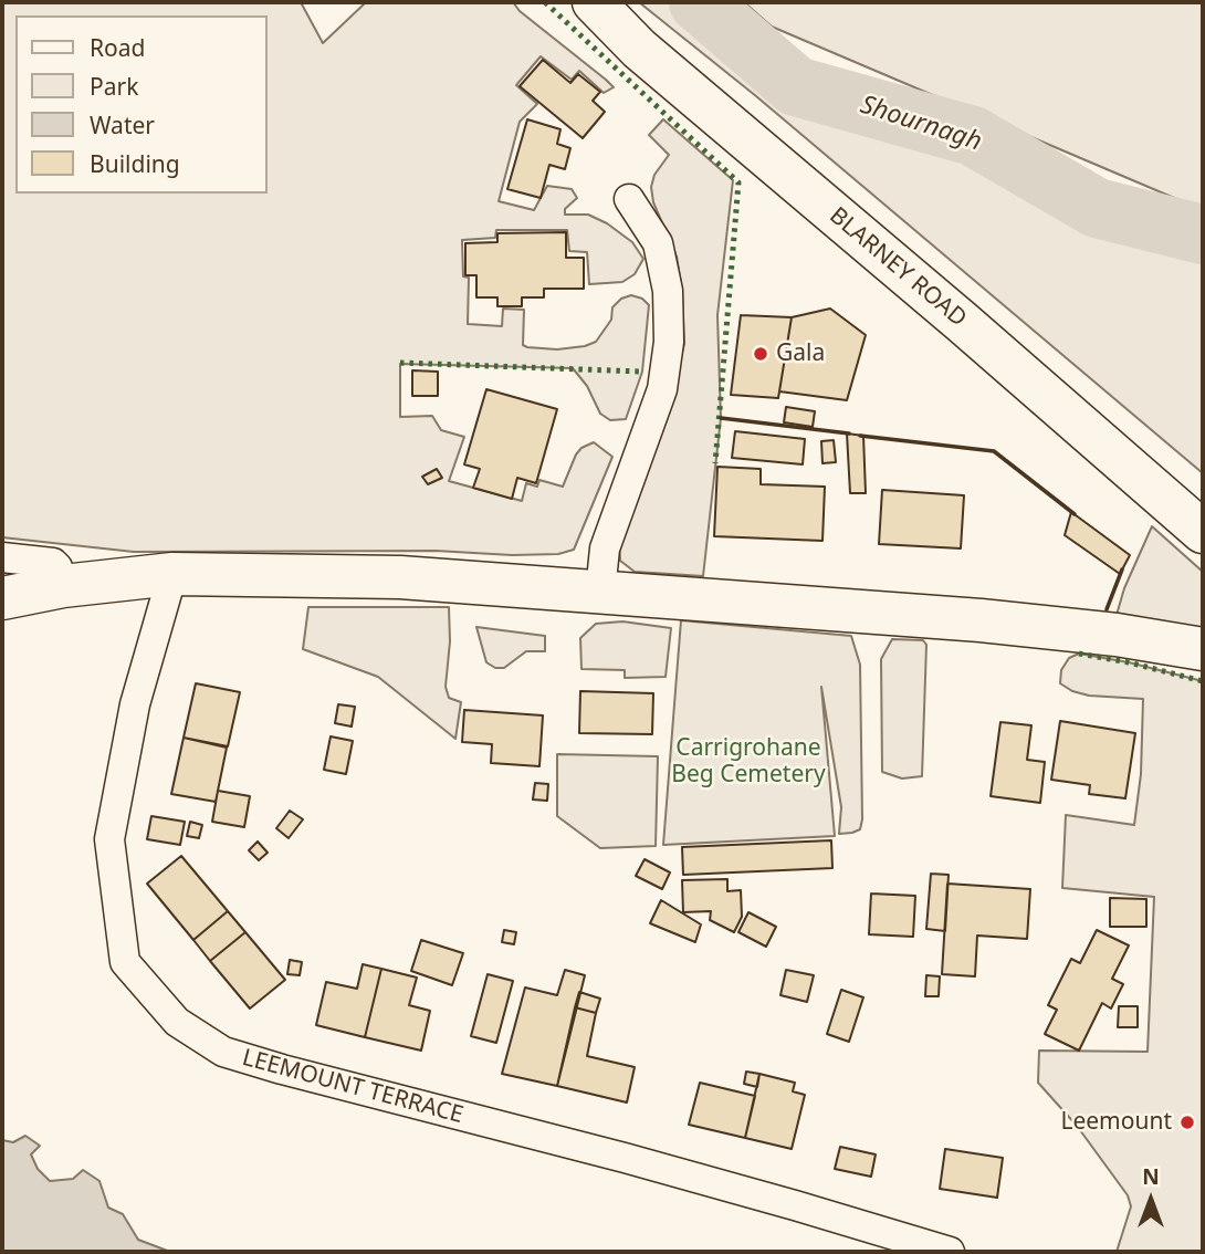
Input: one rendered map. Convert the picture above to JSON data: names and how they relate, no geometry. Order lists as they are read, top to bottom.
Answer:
{
  "streets": {
    "main road": ["BLARNEY ROAD"],
    "street": ["LEEMOUNT TERRACE"]
  },
  "water": ["Shournagh"],
  "parks": ["Carrigrohane Beg Cemetery"],
  "places": ["Gala", "Leemount"],
  "legend": [
    "Road",
    "Park",
    "Water",
    "Building"
  ],
  "north": "top"
}
